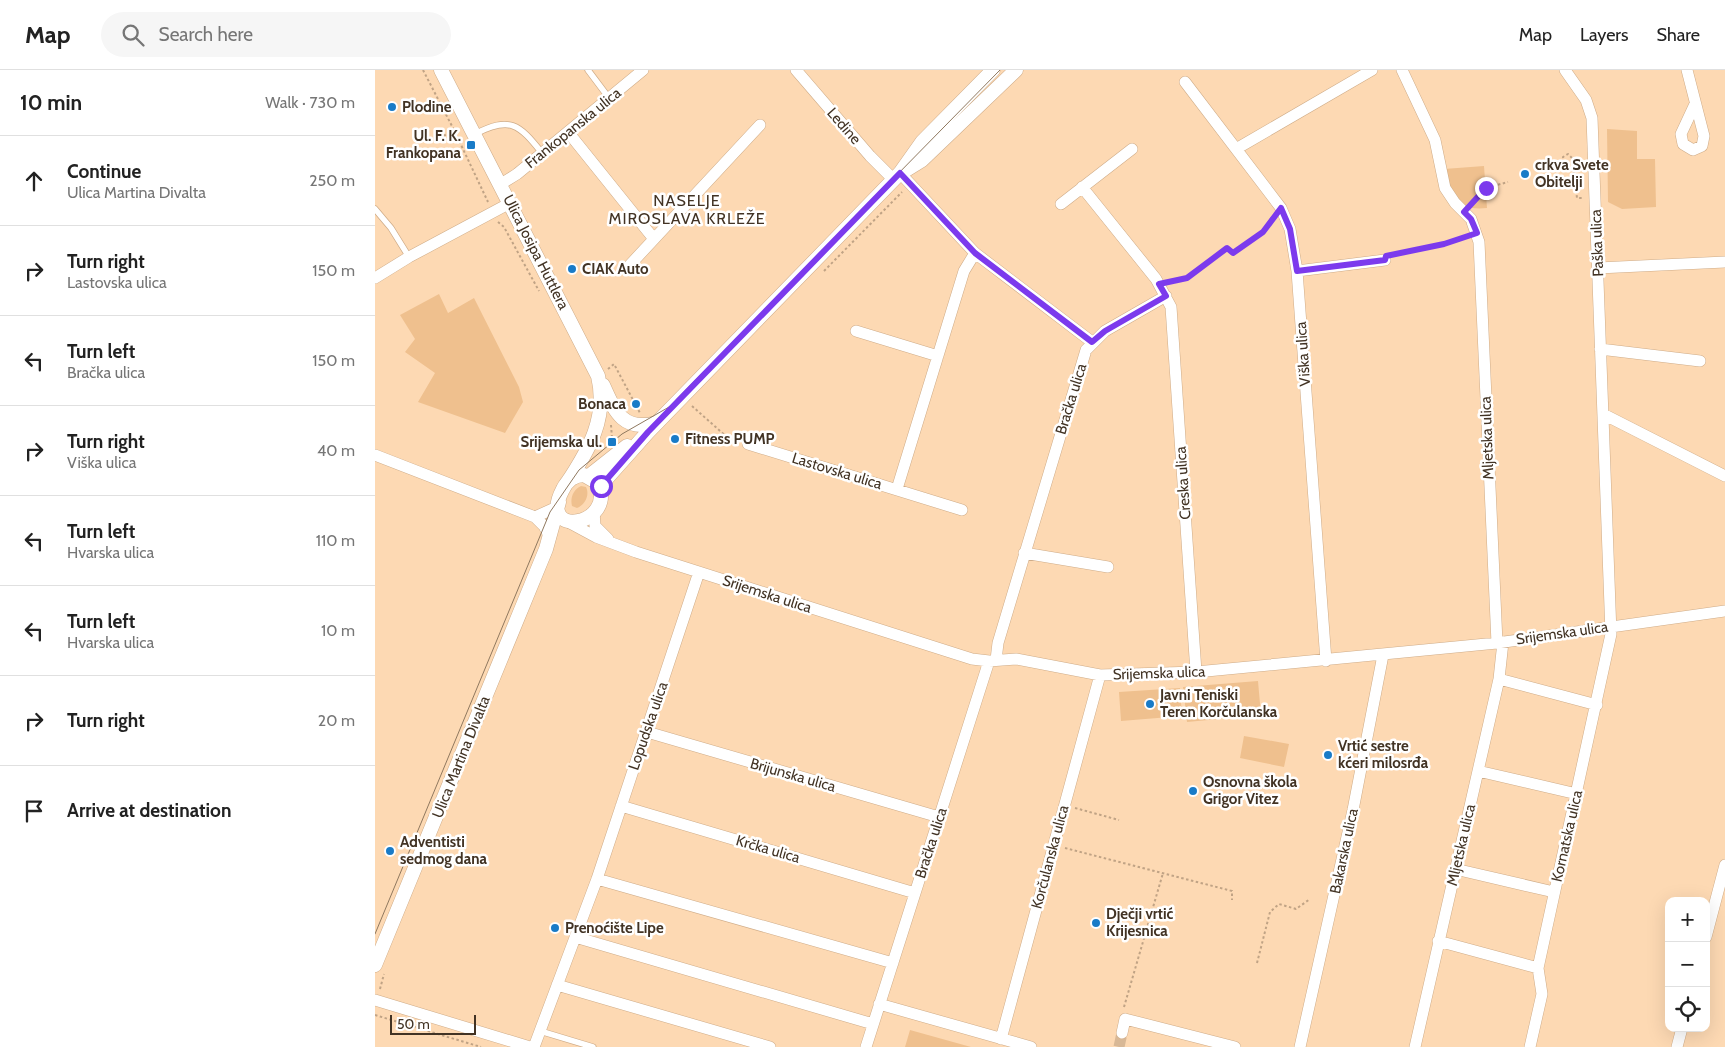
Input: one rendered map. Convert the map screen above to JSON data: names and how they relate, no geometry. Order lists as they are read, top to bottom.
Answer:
{
  "streets": {
    "street": [
      "Ledine",
      "Frankopanska ulica",
      "Paška ulica",
      "Ulica Josipa Huttlera",
      "Viška ulica",
      "Bračka ulica",
      "Mljetska ulica",
      "Lastovska ulica",
      "Creska ulica",
      "Srijemska ulica",
      "Lopudska ulica",
      "Ulica Martina Divalta",
      "Brijunska ulica",
      "Kornatska ulica",
      "Krčka ulica",
      "Bakarska ulica",
      "Korčulanska ulica"
    ]
  },
  "crossings": [
    ["Frankopanska ulica", "Ulica Josipa Huttlera"],
    ["Paška ulica", "Srijemska ulica"],
    ["Paška ulica", "Kornatska ulica"],
    ["Ulica Josipa Huttlera", "Srijemska ulica"],
    ["Ulica Josipa Huttlera", "Ulica Martina Divalta"],
    ["Viška ulica", "Srijemska ulica"],
    ["Bračka ulica", "Creska ulica"],
    ["Bračka ulica", "Srijemska ulica"],
    ["Bračka ulica", "Brijunska ulica"],
    ["Bračka ulica", "Krčka ulica"],
    ["Mljetska ulica", "Srijemska ulica"],
    ["Creska ulica", "Srijemska ulica"],
    ["Srijemska ulica", "Lopudska ulica"],
    ["Srijemska ulica", "Ulica Martina Divalta"],
    ["Srijemska ulica", "Kornatska ulica"],
    ["Srijemska ulica", "Bakarska ulica"],
    ["Srijemska ulica", "Korčulanska ulica"],
    ["Lopudska ulica", "Brijunska ulica"],
    ["Lopudska ulica", "Krčka ulica"]
  ],
  "districts": ["NASELJE MIROSLAVA KRLEŽE"],
  "places": {
    "other": [
      "Plodine",
      "crkva Svete Obitelji",
      "CIAK Auto",
      "Bonaca",
      "Fitness PUMP",
      "Javni Teniski Teren Korčulanska",
      "Vrtić sestre kćeri milosrđa",
      "Osnovna škola Grigor Vitez",
      "Adventisti sedmog dana",
      "Dječji vrtić Krijesnica",
      "Prenoćište Lipe"
    ],
    "transit": ["Ul. F. K. Frankopana", "Srijemska ul."]
  },
  "scale_bar": "50 m",
  "page": {
    "header": "Map",
    "search": "Search here",
    "nav": ["Map", "Layers", "Share"],
    "heading": ["10 min", "Walk · 730 m"],
    "list": [
      ["Continue", "Ulica Martina Divalta", "250 m"],
      ["Turn right", "Lastovska ulica", "150 m"],
      ["Turn left", "Bračka ulica", "150 m"],
      ["Turn right", "Viška ulica", "40 m"],
      ["Turn left", "Hvarska ulica", "110 m"],
      ["Turn left", "Hvarska ulica", "10 m"],
      ["Turn right", "20 m"],
      "Arrive at destination"
    ],
    "map_buttons": ["+", "−"],
    "scale": "50 m"
  }
}
